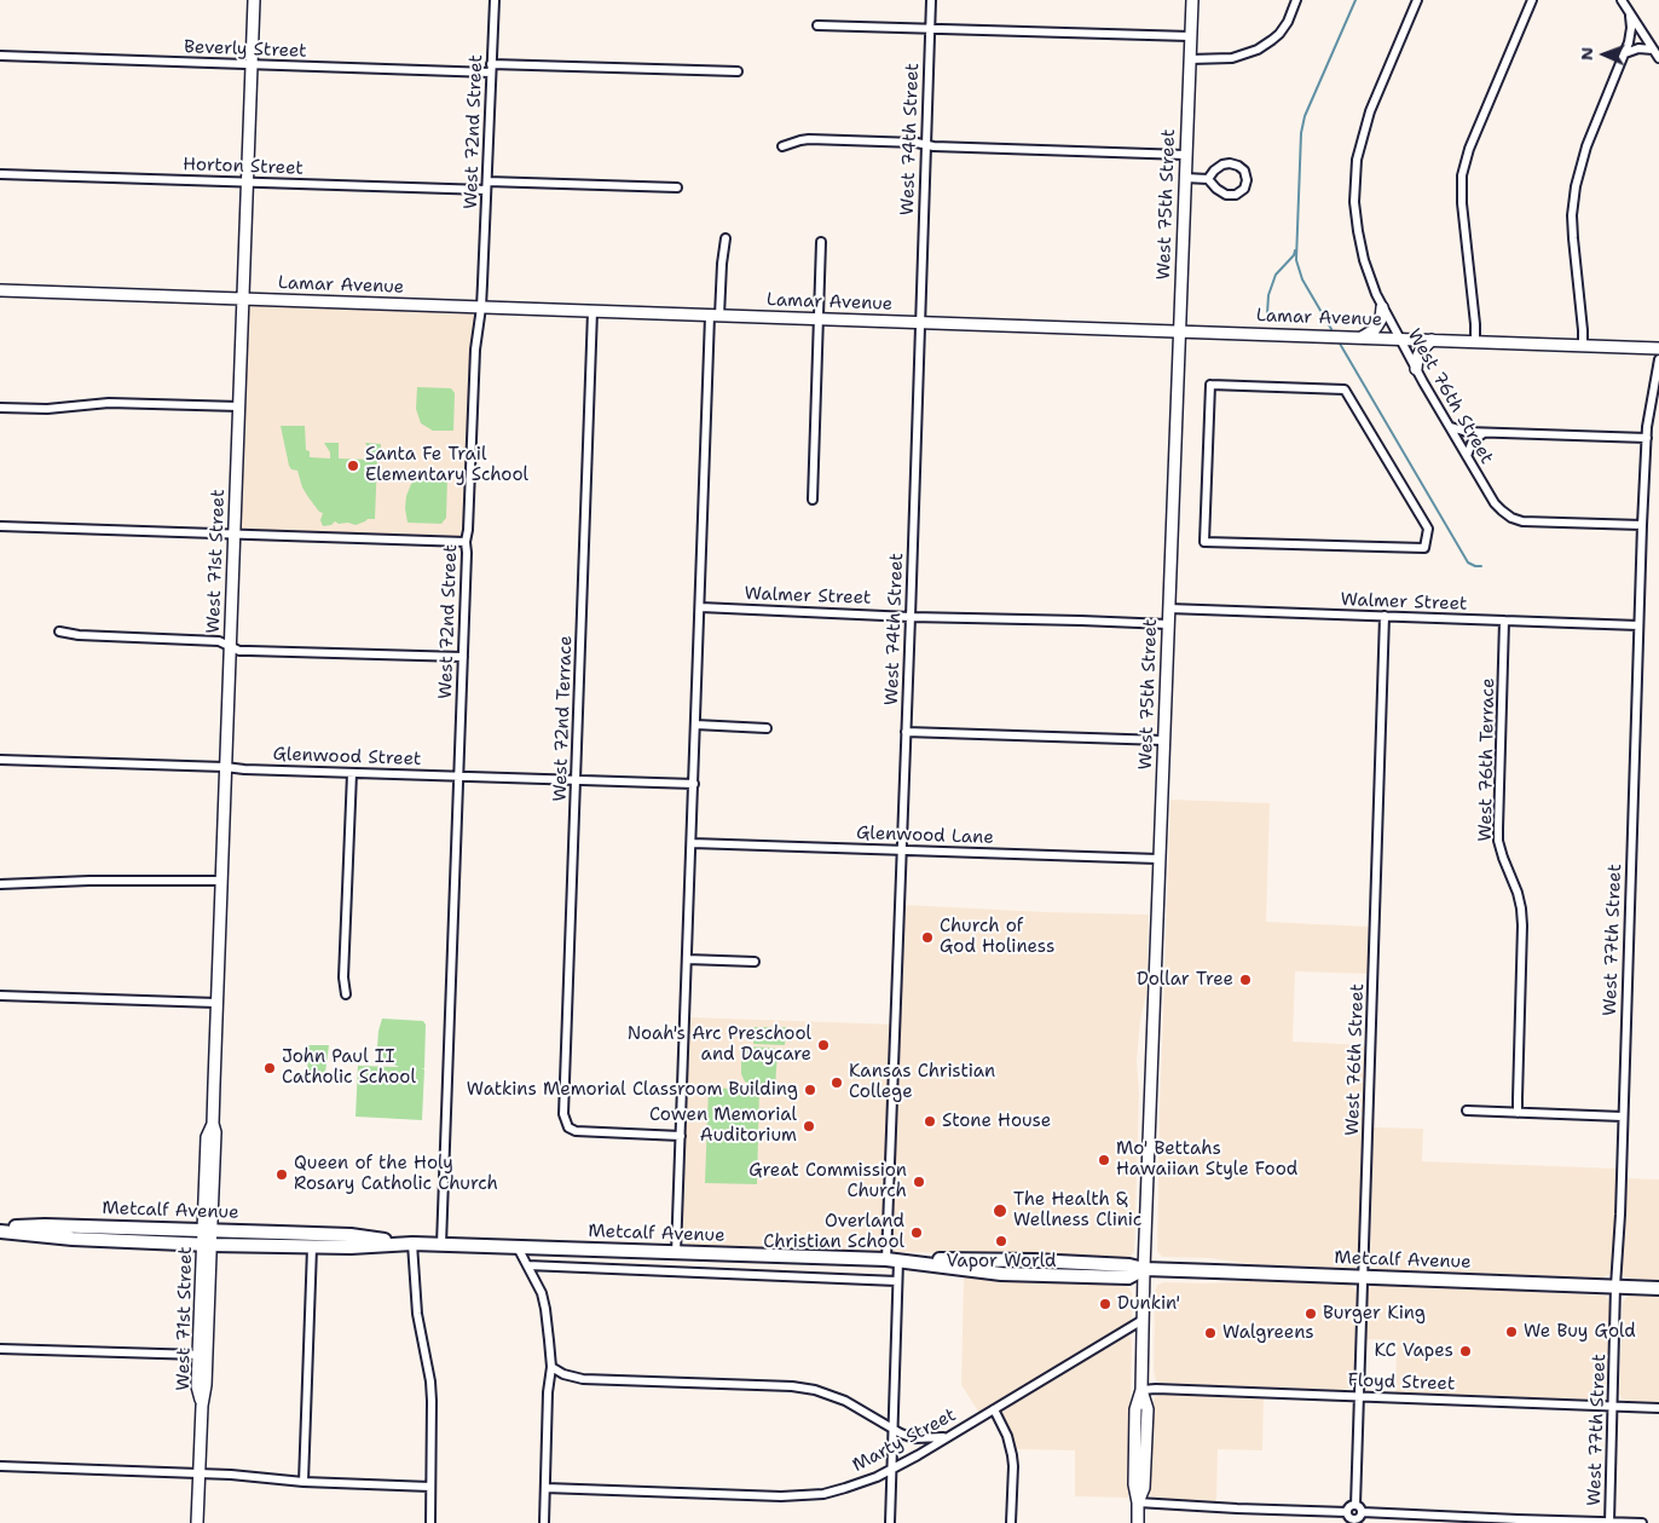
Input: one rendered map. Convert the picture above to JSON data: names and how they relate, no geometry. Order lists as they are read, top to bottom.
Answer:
{
  "streets": {
    "main road": ["Metcalf Avenue"],
    "street": [
      "Beverly Street",
      "West 72nd Street",
      "West 74th Street",
      "Horton Street",
      "West 75th Street",
      "Lamar Avenue",
      "West 76th Street",
      "West 71st Street",
      "Walmer Street",
      "West 72nd Terrace",
      "Glenwood Street",
      "West 76th Terrace",
      "Glenwood Lane",
      "West 77th Street",
      "Floyd Street",
      "Marty Street"
    ]
  },
  "crossings": [
    ["Beverly Street", "West 72nd Street"],
    ["Beverly Street", "West 71st Street"],
    ["West 72nd Street", "Horton Street"],
    ["West 72nd Street", "Lamar Avenue"],
    ["West 72nd Street", "Glenwood Street"],
    ["West 72nd Street", "Metcalf Avenue"],
    ["West 74th Street", "Lamar Avenue"],
    ["West 74th Street", "Walmer Street"],
    ["West 74th Street", "Glenwood Lane"],
    ["West 74th Street", "Metcalf Avenue"],
    ["West 74th Street", "Marty Street"],
    ["Horton Street", "West 71st Street"],
    ["West 75th Street", "Lamar Avenue"],
    ["West 75th Street", "Walmer Street"],
    ["West 75th Street", "Glenwood Lane"],
    ["West 75th Street", "Metcalf Avenue"],
    ["West 75th Street", "Floyd Street"],
    ["West 75th Street", "Marty Street"],
    ["Lamar Avenue", "West 76th Street"],
    ["Lamar Avenue", "West 71st Street"],
    ["Lamar Avenue", "West 72nd Terrace"],
    ["West 76th Street", "Walmer Street"],
    ["West 76th Street", "West 77th Street"],
    ["West 76th Street", "Metcalf Avenue"],
    ["West 76th Street", "Floyd Street"],
    ["West 71st Street", "Glenwood Street"],
    ["West 71st Street", "Metcalf Avenue"],
    ["Walmer Street", "West 76th Terrace"],
    ["Walmer Street", "West 77th Street"],
    ["West 72nd Terrace", "Glenwood Street"],
    ["West 77th Street", "Metcalf Avenue"],
    ["West 77th Street", "Floyd Street"]
  ],
  "places": [
    "Santa Fe Trail Elementary School",
    "Church of God Holiness",
    "Dollar Tree",
    "Noah's Arc Preschool and Daycare",
    "John Paul II Catholic School",
    "Kansas Christian College",
    "Watkins Memorial Classroom Building",
    "Stone House",
    "Cowen Memorial Auditorium",
    "Mo' Bettahs Hawaiian Style Food",
    "Queen of the Holy Rosary Catholic Church",
    "Great Commission Church",
    "The Health & Wellness Clinic",
    "Overland Christian School",
    "Vapor World",
    "Dunkin'",
    "Burger King",
    "We Buy Gold",
    "Walgreens",
    "KC Vapes"
  ],
  "north": "left"
}
